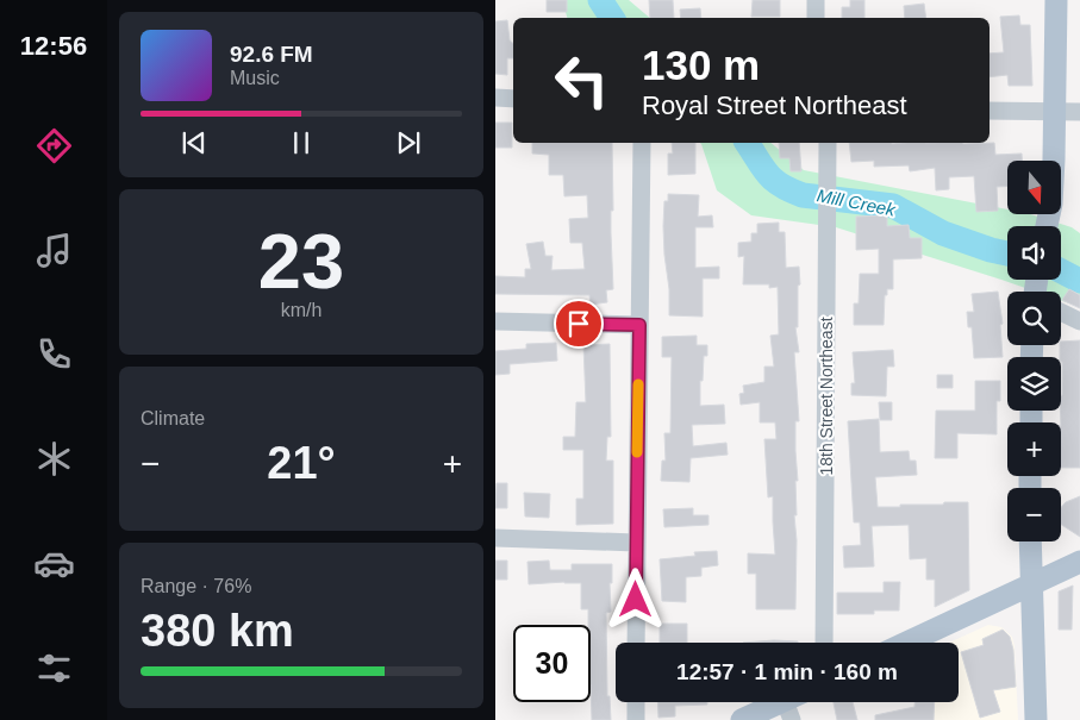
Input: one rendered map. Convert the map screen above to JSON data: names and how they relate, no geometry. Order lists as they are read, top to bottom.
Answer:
{
  "streets": {
    "street": ["18th Street Northeast"]
  },
  "water": ["Mill Creek"],
  "north": "bottom",
  "page": {
    "tabs": "12:56",
    "turn": ["130 m", "Royal Street Northeast"],
    "song": ["92.6 FM", "Music"],
    "map_buttons": ["+", "−"],
    "tile": [
      ["23", "km/h"],
      "Climate",
      ["Range · 76%", "380 km"]
    ],
    "heat": ["−", "21°", "+"],
    "limit": "30",
    "trip": "12:57 · 1 min · 160 m"
  }
}
